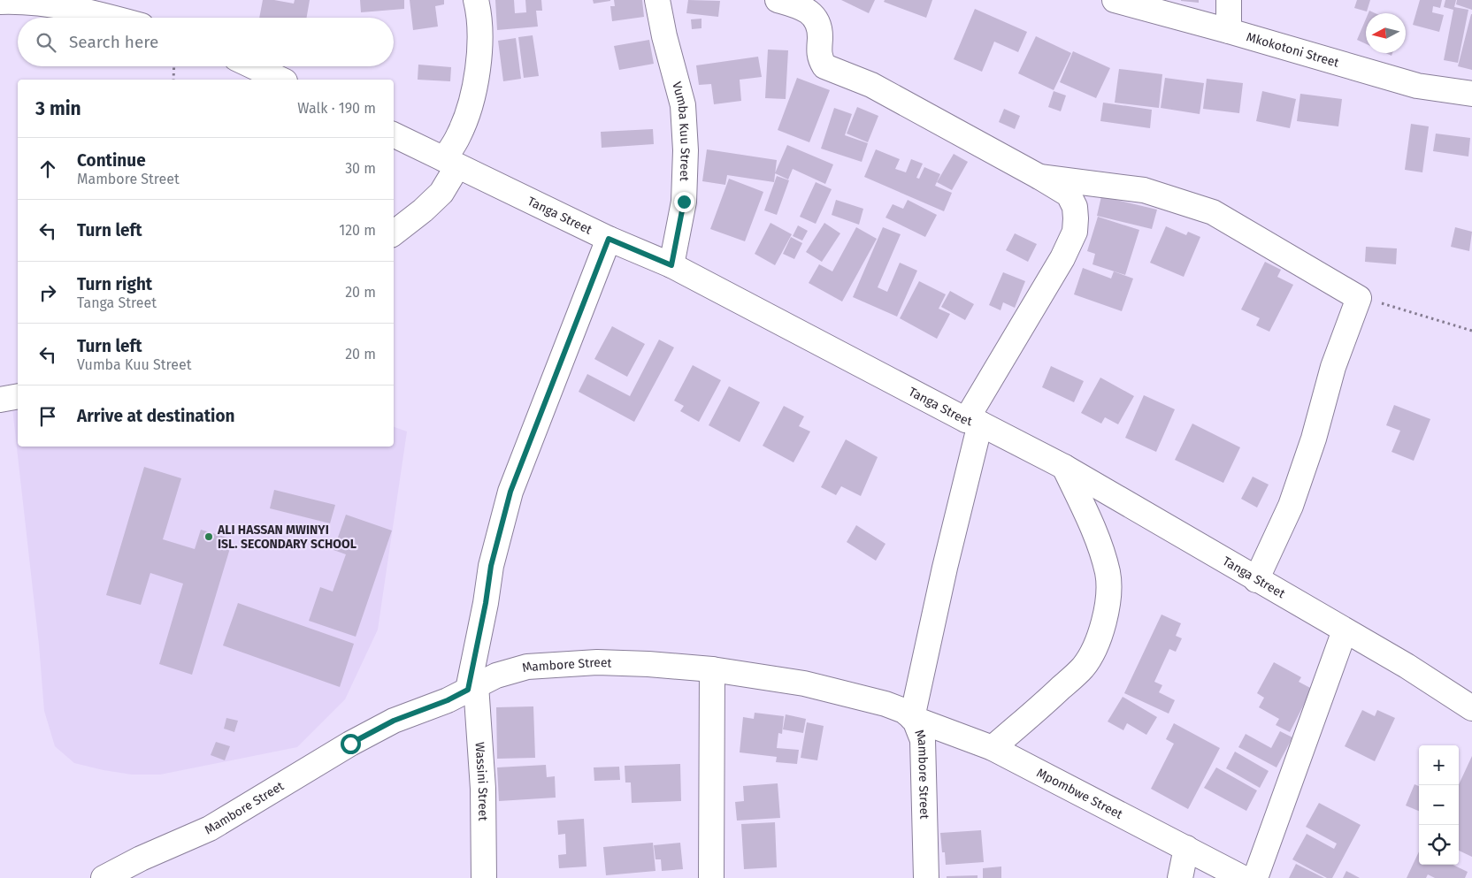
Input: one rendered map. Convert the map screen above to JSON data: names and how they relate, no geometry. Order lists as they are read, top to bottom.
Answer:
{
  "streets": {
    "street": [
      "Mkokotoni Street",
      "Vumba Kuu Street",
      "Tanga Street",
      "Mambore Street",
      "Wassini Street",
      "Mpombwe Street"
    ]
  },
  "crossings": [
    ["Vumba Kuu Street", "Tanga Street"],
    ["Tanga Street", "Wassini Street"],
    ["Mambore Street", "Wassini Street"],
    ["Mambore Street", "Mpombwe Street"]
  ],
  "places": ["ALI HASSAN MWINYI ISL. SECONDARY SCHOOL"],
  "north": "left",
  "page": {
    "search": "Search here",
    "heading": ["3 min", "Walk · 190 m"],
    "list": [
      ["Continue", "Mambore Street", "30 m"],
      ["Turn left", "120 m"],
      ["Turn right", "Tanga Street", "20 m"],
      ["Turn left", "Vumba Kuu Street", "20 m"],
      "Arrive at destination"
    ],
    "map_buttons": ["+", "−"]
  }
}
